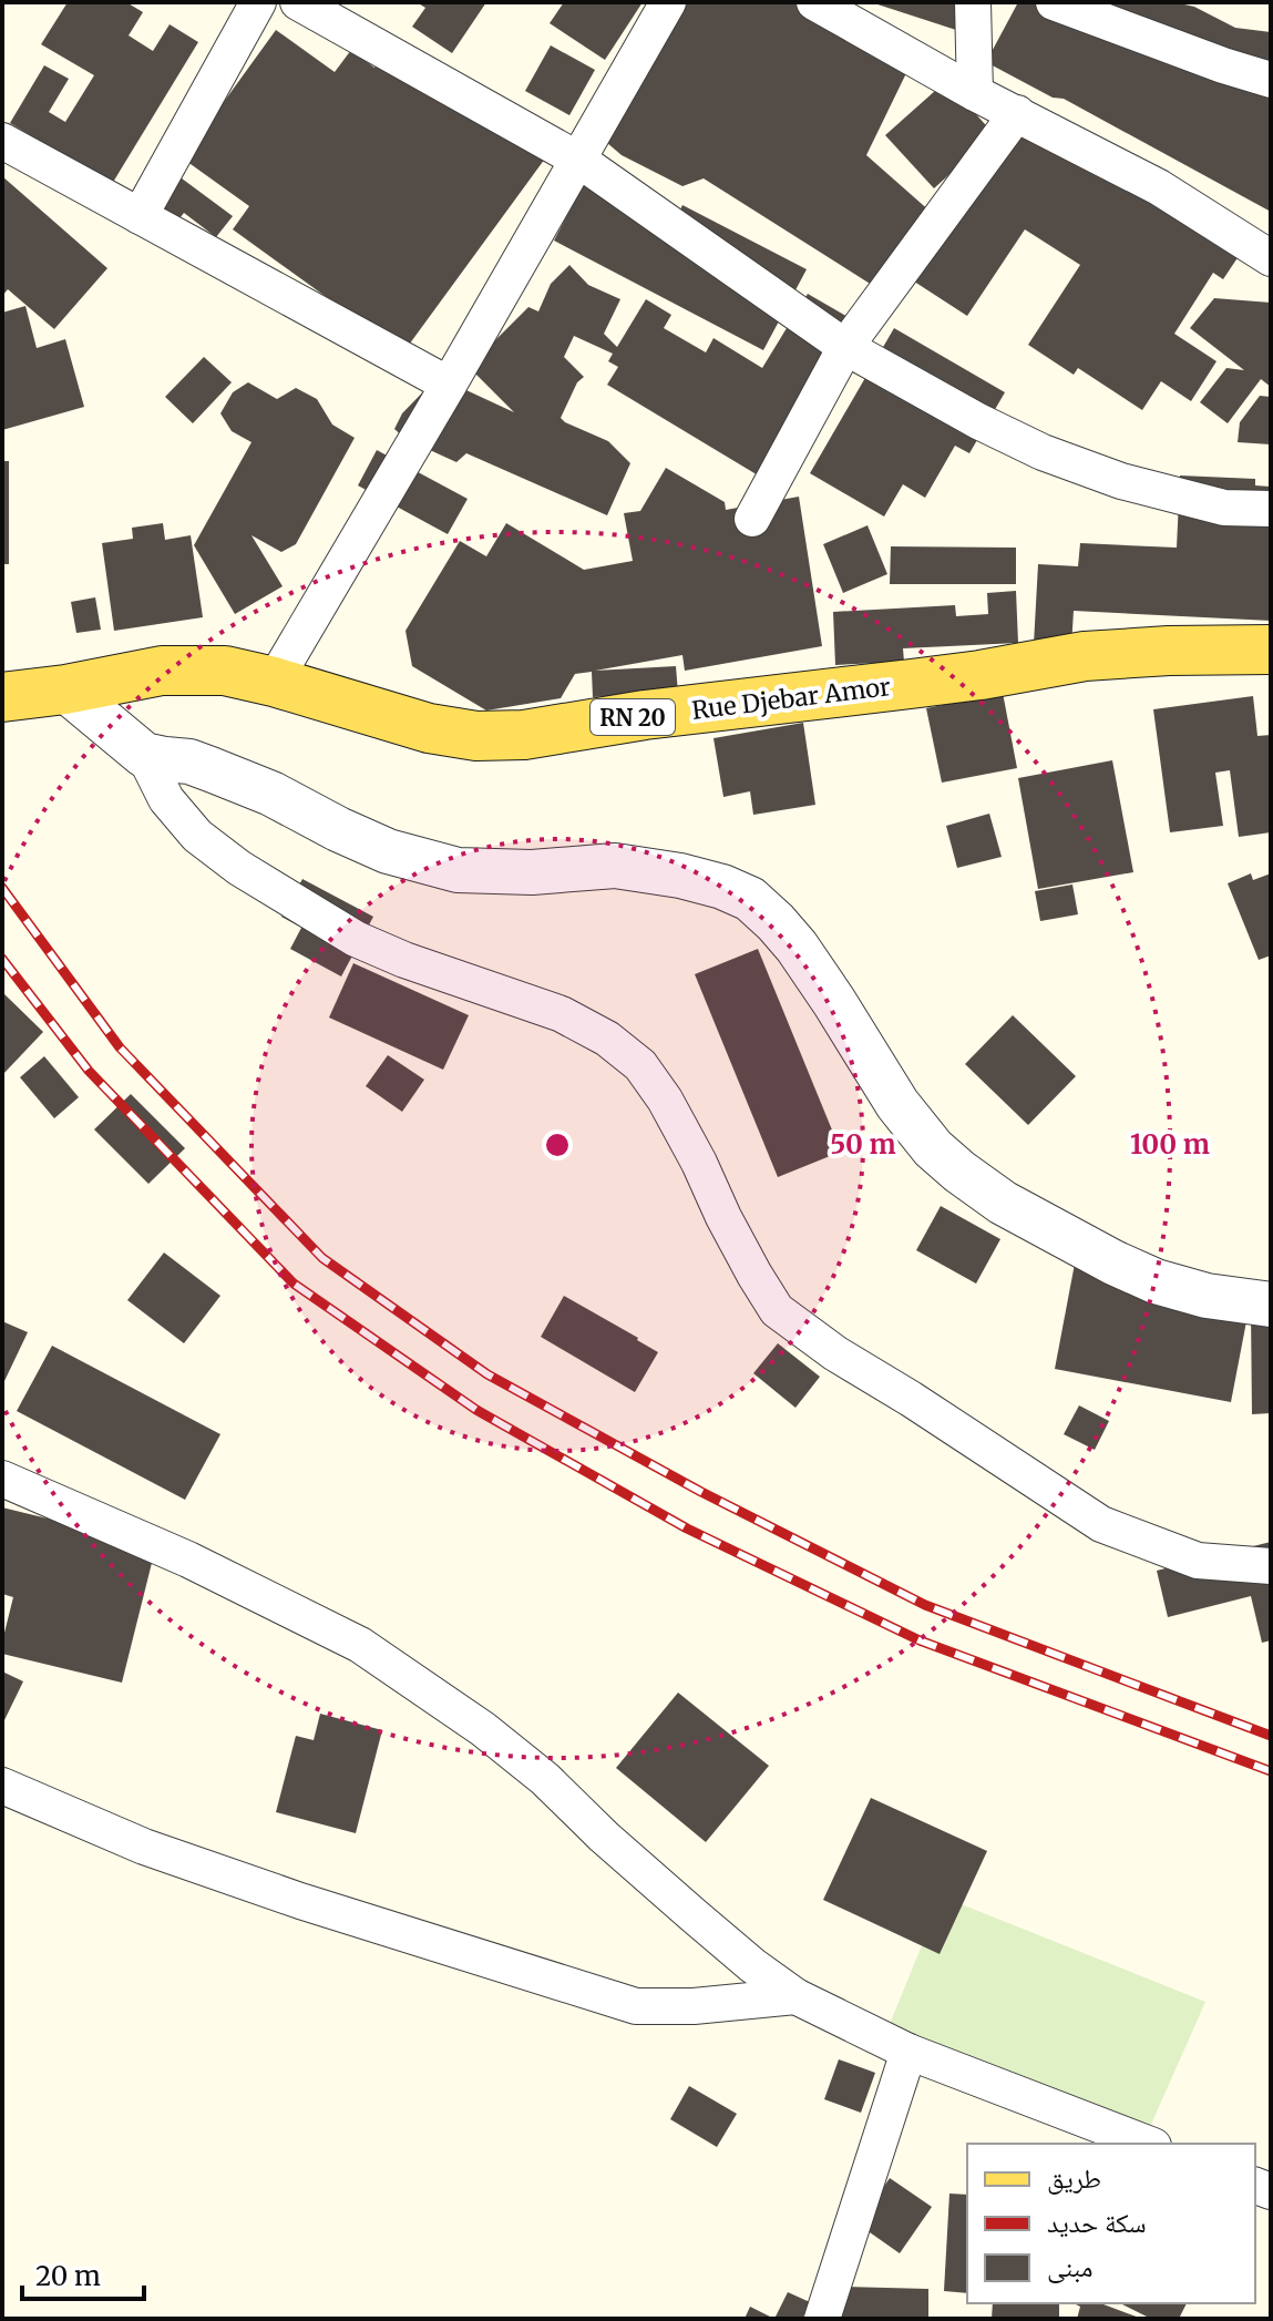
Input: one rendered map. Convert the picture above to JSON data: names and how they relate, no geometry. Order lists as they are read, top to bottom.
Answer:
{
  "streets": {
    "main road": ["Rue Djebar Amor", "RN 20"]
  },
  "legend": ["طريق", "سكة حديد", "مبنى"],
  "scale_bar": "20 m",
  "rings": ["50 m", "100 m"]
}
